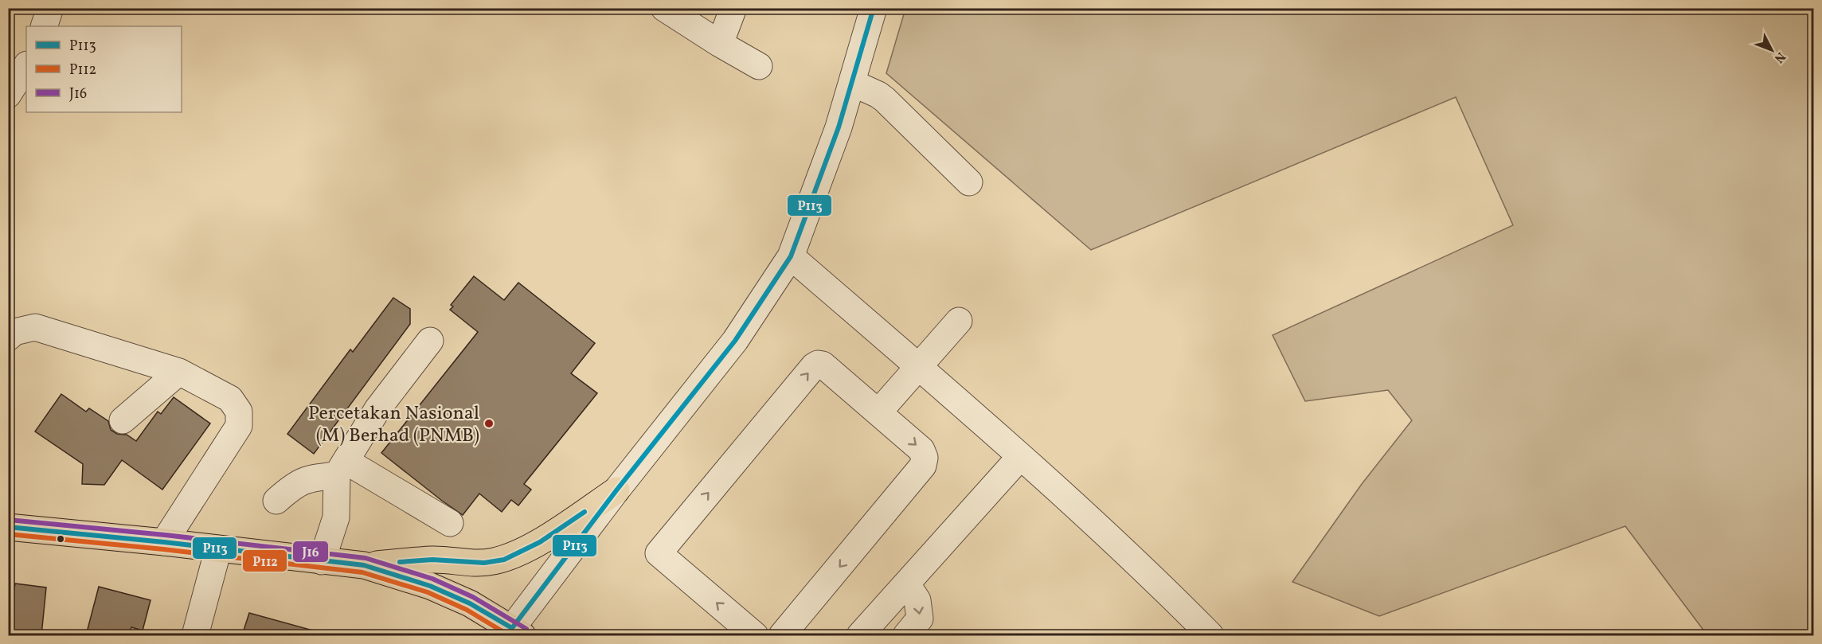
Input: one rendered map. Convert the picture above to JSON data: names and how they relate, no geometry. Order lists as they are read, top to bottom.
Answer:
{
  "places": ["Percetakan Nasional (M) Berhad (PNMB)"],
  "lines": ["transit line P113", "transit line J16", "transit line P112"],
  "legend": ["P113", "P112", "J16"],
  "north": "bottom right"
}
